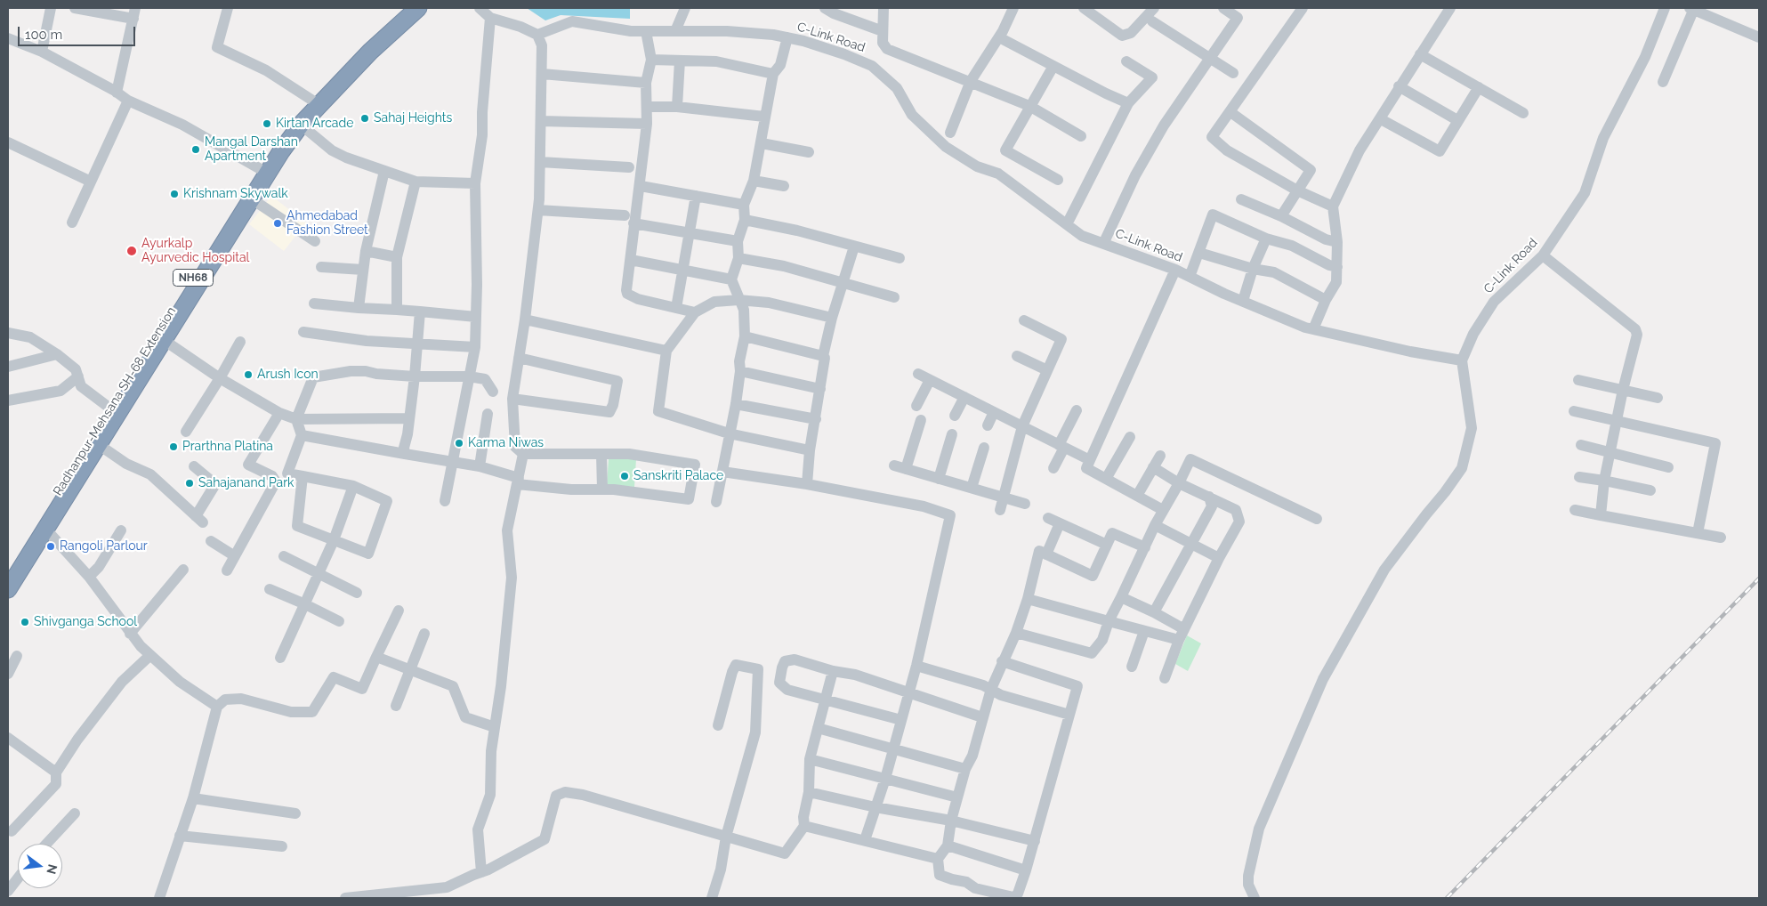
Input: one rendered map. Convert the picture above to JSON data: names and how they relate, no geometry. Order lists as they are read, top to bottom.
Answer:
{
  "streets": {
    "highway": ["NH68", "Radhanpur-Mehsana SH-68 Extension"],
    "street": ["C-Link Road"]
  },
  "crossings": [
    ["NH68", "Radhanpur-Mehsana SH-68 Extension"]
  ],
  "places": [
    "Sahaj Heights",
    "Kirtan Arcade",
    "Mangal Darshan Apartment",
    "Krishnam Skywalk",
    "Ahmedabad Fashion Street",
    "Ayurkalp Ayurvedic Hospital",
    "Arush Icon",
    "Karma Niwas",
    "Prarthna Platina",
    "Sanskriti Palace",
    "Sahajanand Park",
    "Rangoli Parlour",
    "Shivganga School"
  ],
  "scale_bar": "100 m",
  "north": "right"
}
